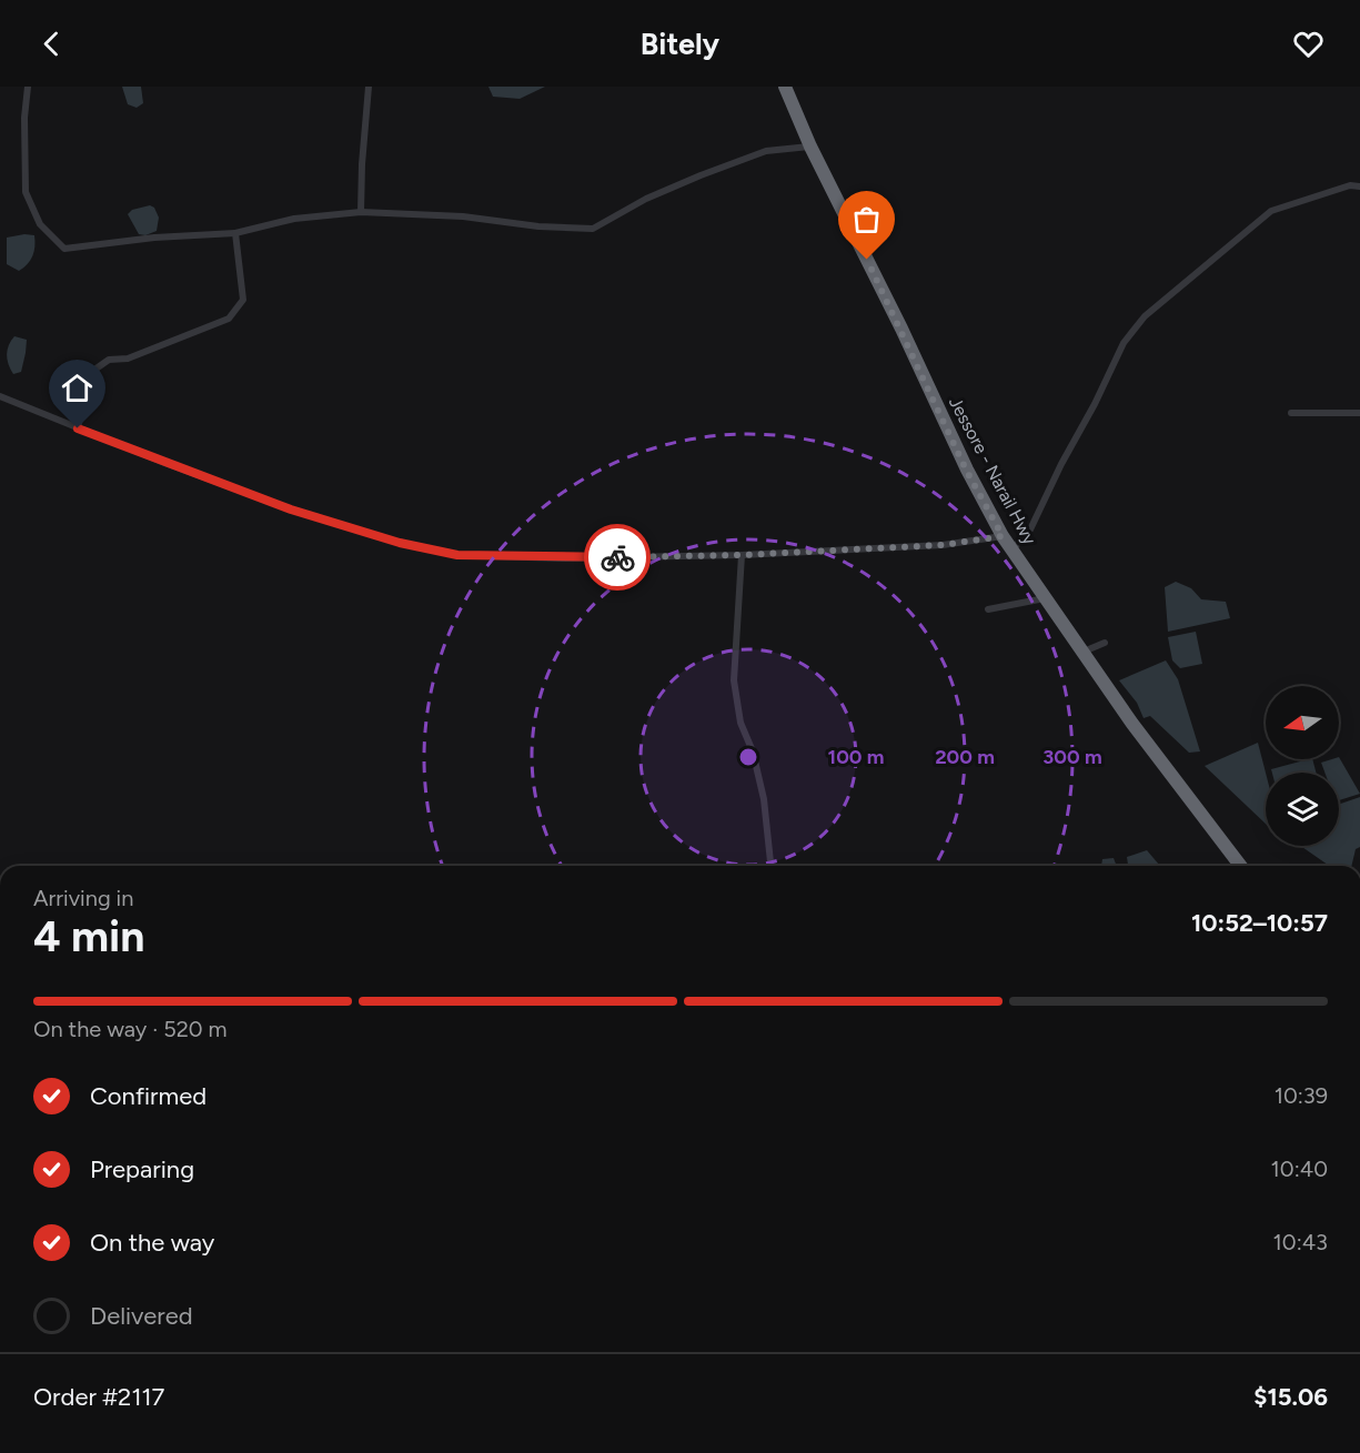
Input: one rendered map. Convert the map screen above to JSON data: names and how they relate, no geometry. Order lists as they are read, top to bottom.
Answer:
{
  "streets": {
    "highway": ["Jessore - Narail Hwy"]
  },
  "north": "left",
  "page": {
    "header": "Bitely",
    "heading": ["4 min", "Arriving in", "10:52–10:57"],
    "panel": ["Order #2117", "$15.06"],
    "bar": "On the way · 520 m",
    "list": [
      ["Confirmed", "10:39"],
      ["Preparing", "10:40"],
      ["On the way", "10:43"],
      "Delivered"
    ]
  },
  "rings": ["100 m", "200 m", "300 m"]
}
